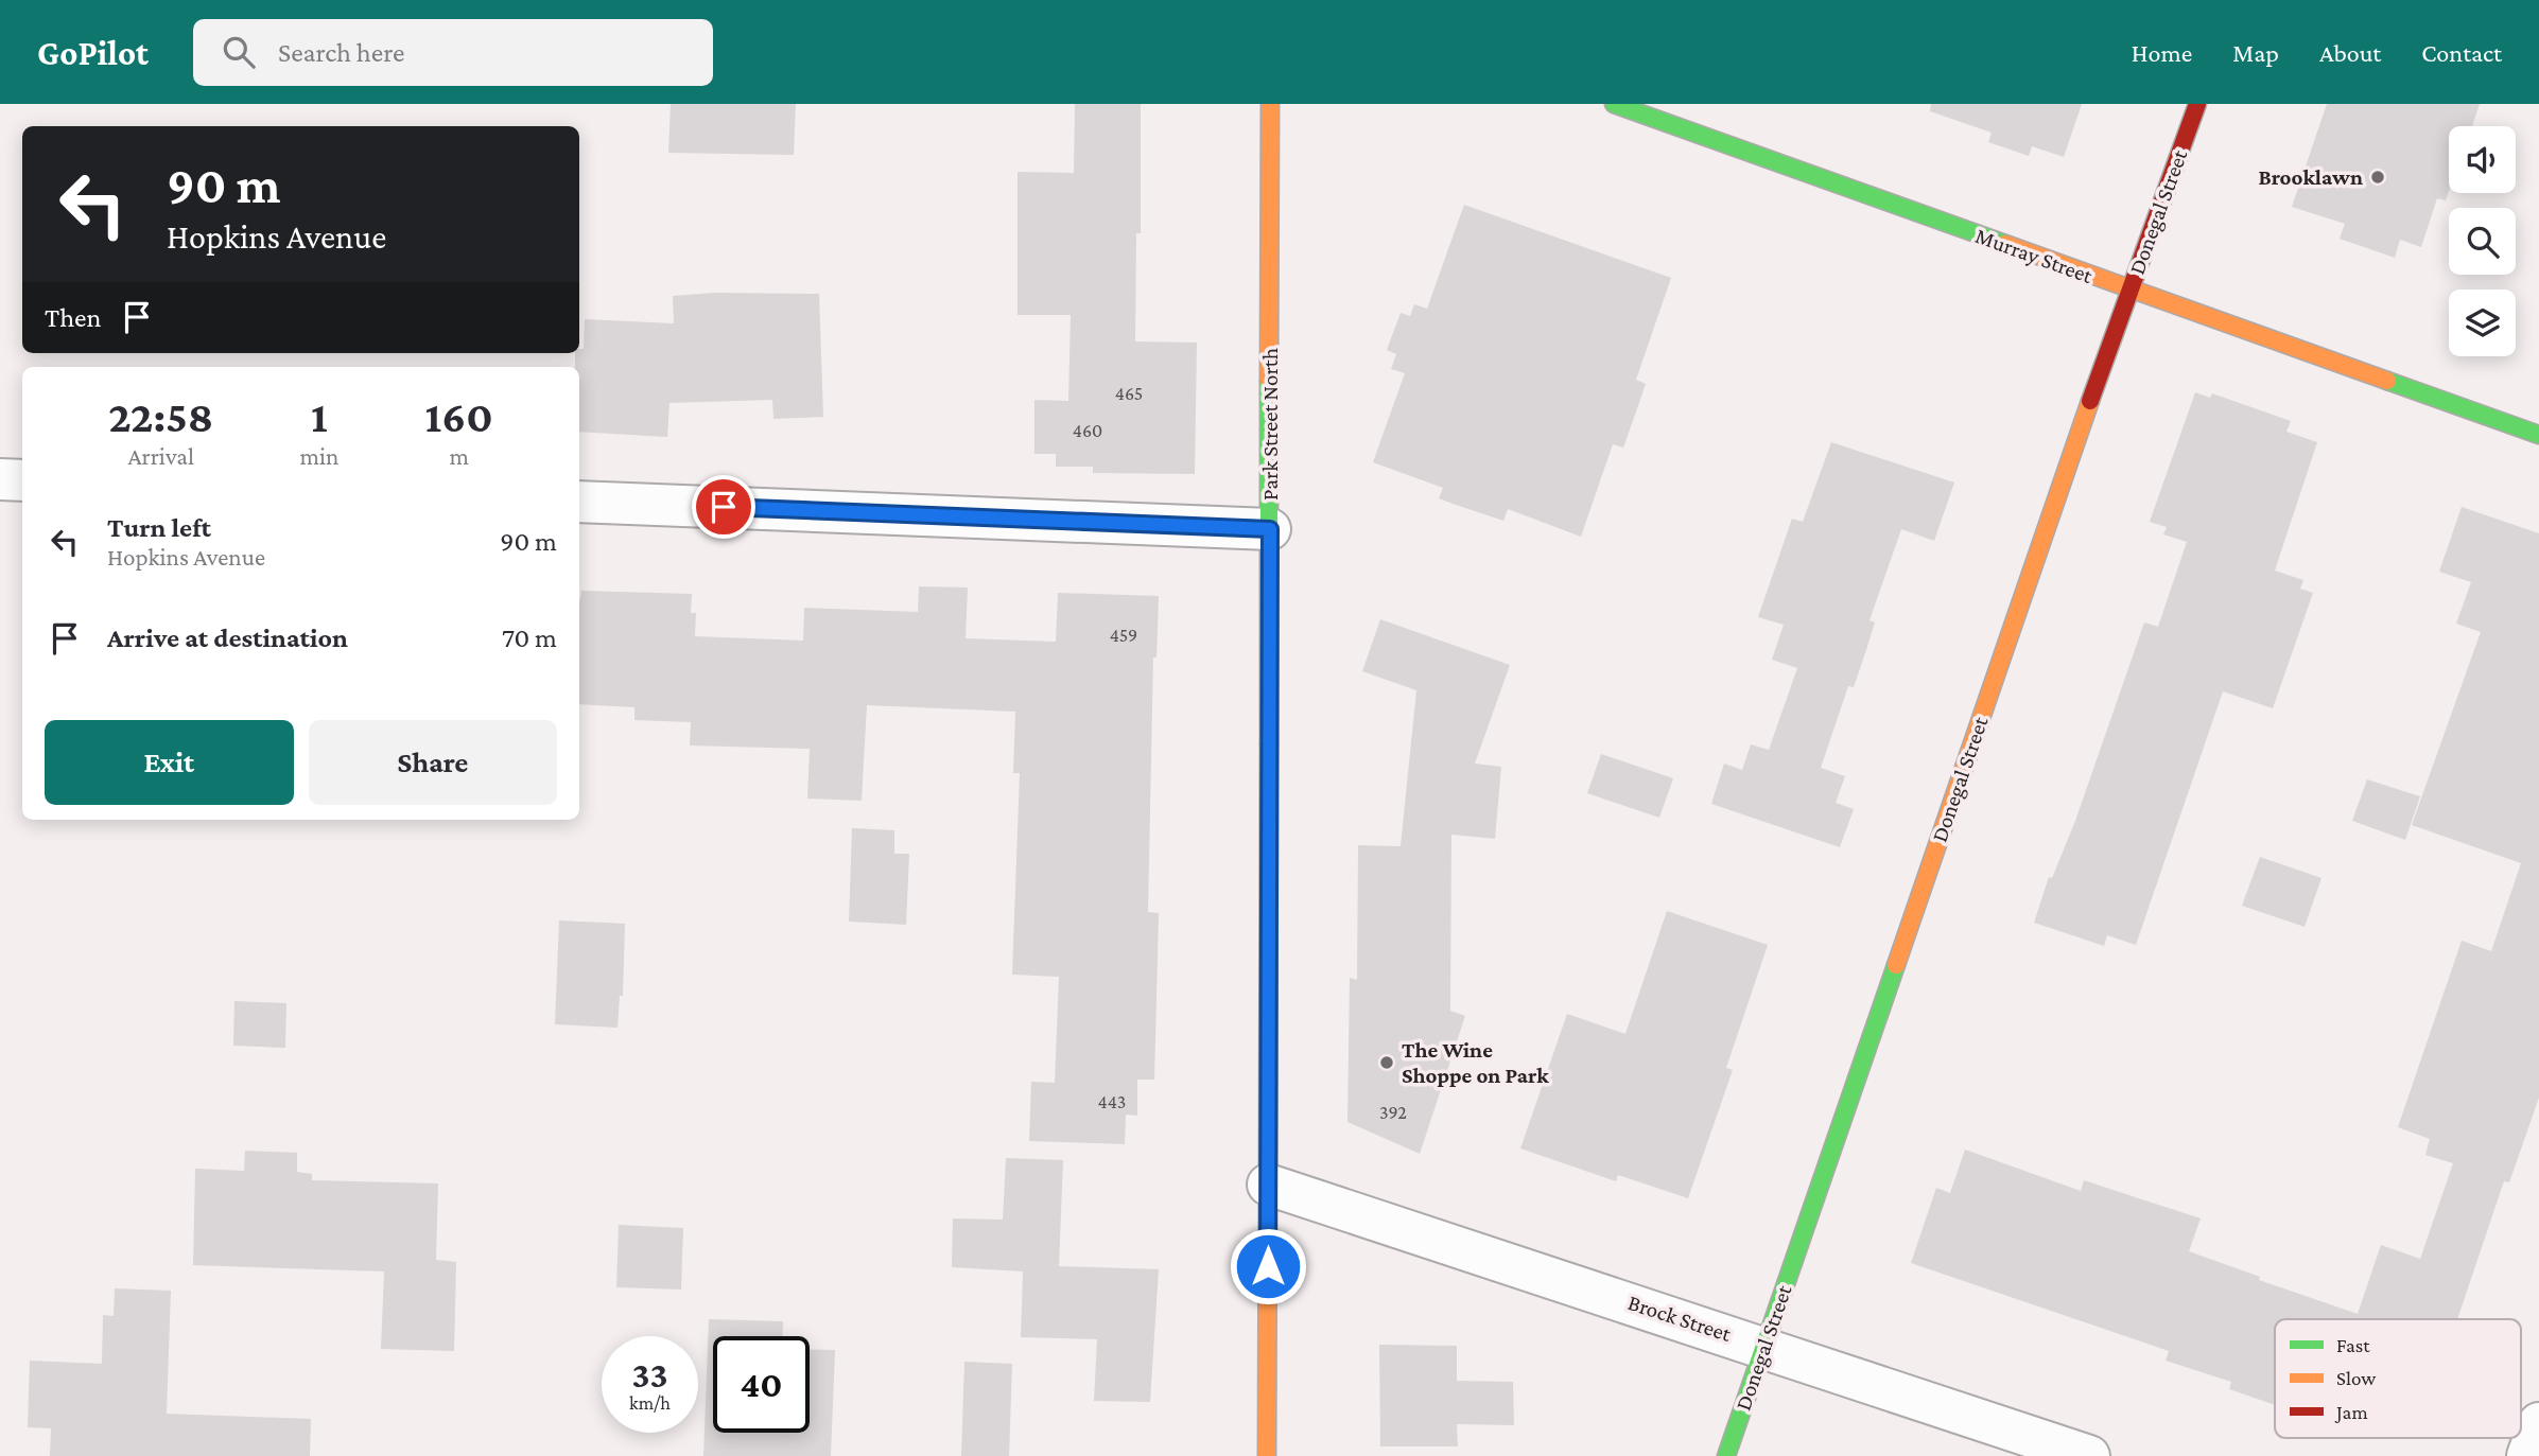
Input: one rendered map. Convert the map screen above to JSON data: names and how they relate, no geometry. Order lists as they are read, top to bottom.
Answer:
{
  "streets": {
    "street": [
      "Donegal Street",
      "Murray Street",
      "Park Street North",
      "Brock Street"
    ]
  },
  "crossings": [
    ["Donegal Street", "Murray Street"],
    ["Donegal Street", "Brock Street"],
    ["Park Street North", "Brock Street"]
  ],
  "places": ["Brooklawn", "The Wine Shoppe on Park"],
  "house_numbers": [
    "465",
    "460",
    "459",
    "443",
    "392"
  ],
  "legend": ["Fast", "Slow", "Jam"],
  "page": {
    "header": "GoPilot",
    "search": "Search here",
    "nav": [
      "Home",
      "Map",
      "About",
      "Contact"
    ],
    "turn": ["90 m", "Hopkins Avenue"],
    "then": "Then",
    "eta": [
      "22:58",
      "Arrival",
      "1",
      "min",
      "160",
      "m"
    ],
    "list": [
      {
        "name": "Turn left",
        "note": "Hopkins Avenue",
        "value": "90 m"
      },
      {
        "name": "Arrive at destination",
        "value": "70 m"
      }
    ],
    "buttons": ["Exit", "Share"],
    "speed": "33 km/h",
    "limit": "40"
  }
}
